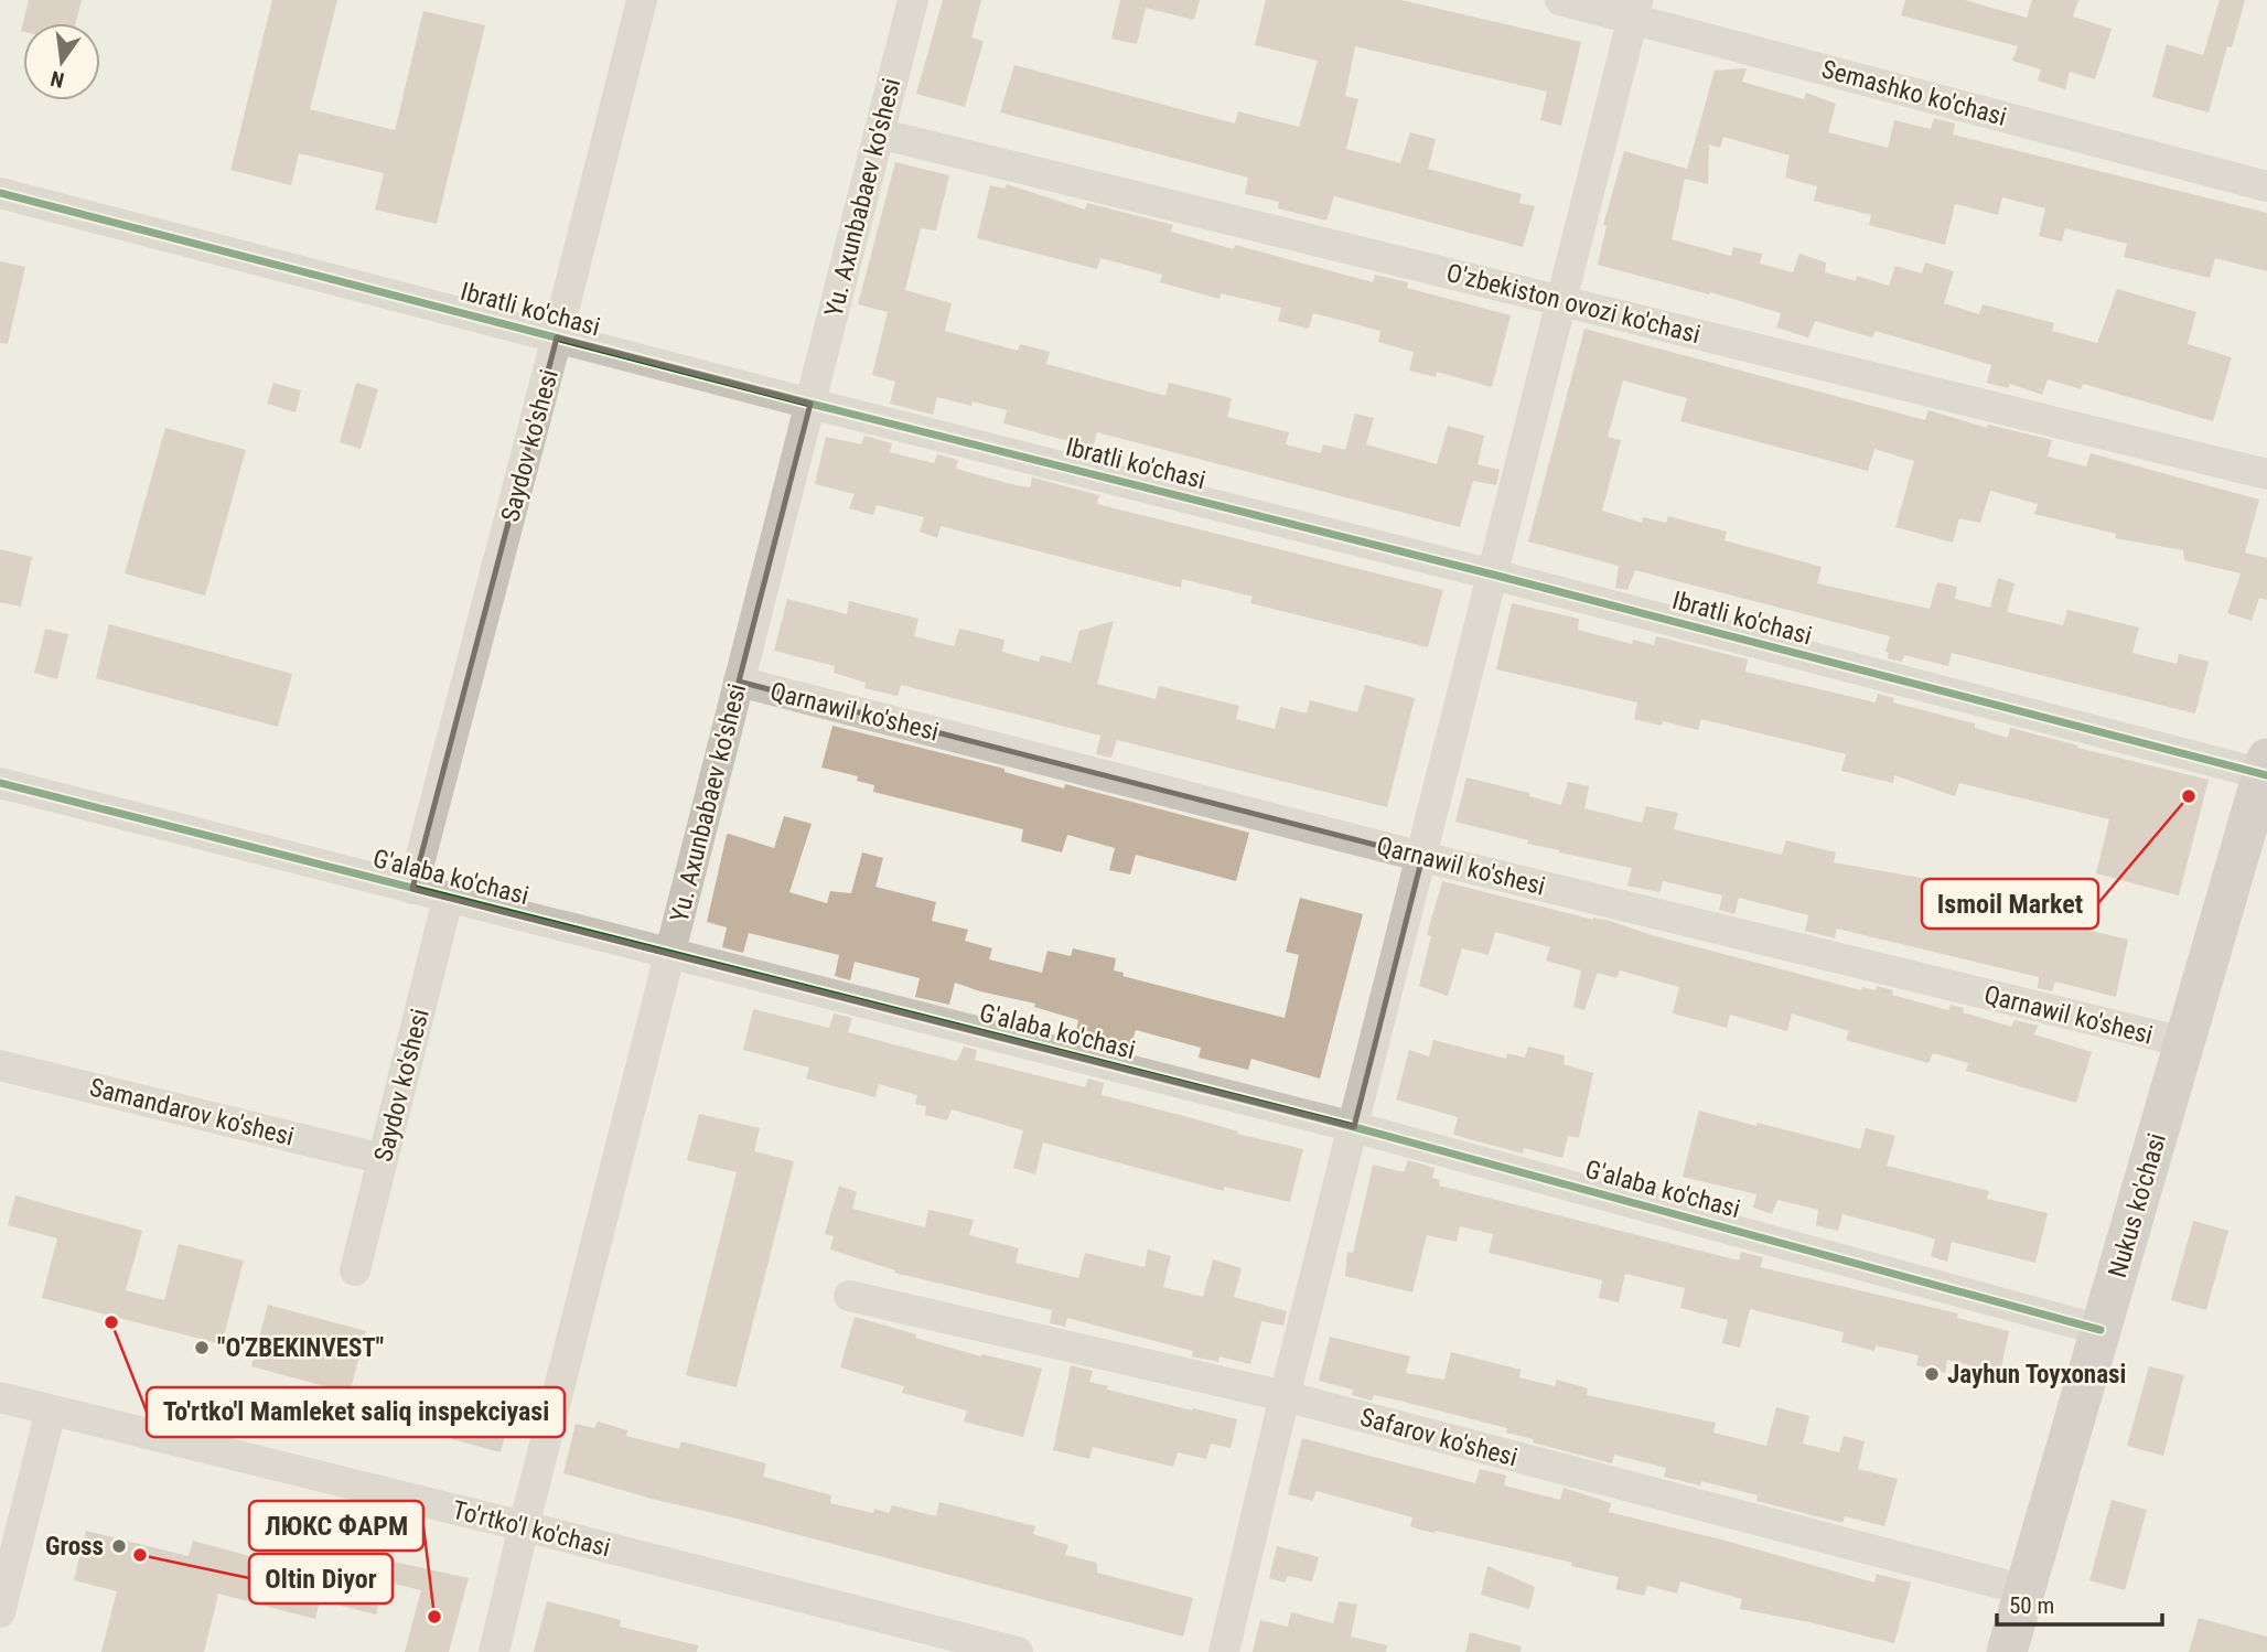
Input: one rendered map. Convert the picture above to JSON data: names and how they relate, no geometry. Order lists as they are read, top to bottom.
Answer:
{
  "streets": {
    "main road": ["Nukus ko'chasi"],
    "street": [
      "Semashko ko'chasi",
      "Yu. Axunbabaev ko'shesi",
      "O'zbekiston ovozi ko'chasi",
      "Ibratli ko'chasi",
      "Saydov ko'shesi",
      "Qarnawil ko'shesi",
      "G'alaba ko'chasi",
      "Samandarov ko'shesi",
      "Safarov ko'shesi",
      "To'rtko'l ko'chasi"
    ]
  },
  "crossings": [
    ["Yu. Axunbabaev ko'shesi", "O'zbekiston ovozi ko'chasi"],
    ["Yu. Axunbabaev ko'shesi", "Ibratli ko'chasi"],
    ["Yu. Axunbabaev ko'shesi", "Qarnawil ko'shesi"],
    ["Yu. Axunbabaev ko'shesi", "G'alaba ko'chasi"],
    ["Yu. Axunbabaev ko'shesi", "To'rtko'l ko'chasi"],
    ["Ibratli ko'chasi", "Saydov ko'shesi"],
    ["Ibratli ko'chasi", "Nukus ko'chasi"],
    ["Saydov ko'shesi", "G'alaba ko'chasi"],
    ["Saydov ko'shesi", "Samandarov ko'shesi"],
    ["Qarnawil ko'shesi", "Nukus ko'chasi"],
    ["G'alaba ko'chasi", "Nukus ko'chasi"],
    ["Nukus ko'chasi", "Safarov ko'shesi"]
  ],
  "places": [
    "Ismoil Market",
    "To'rtko'l Mamleket saliq inspekciyasi",
    "\"O'ZBEKINVEST\"",
    "Jayhun Toyxonasi",
    "Gross",
    "Oltin Diyor",
    "ЛЮКС ФАРМ"
  ],
  "scale_bar": "50 m",
  "north": "bottom"
}
